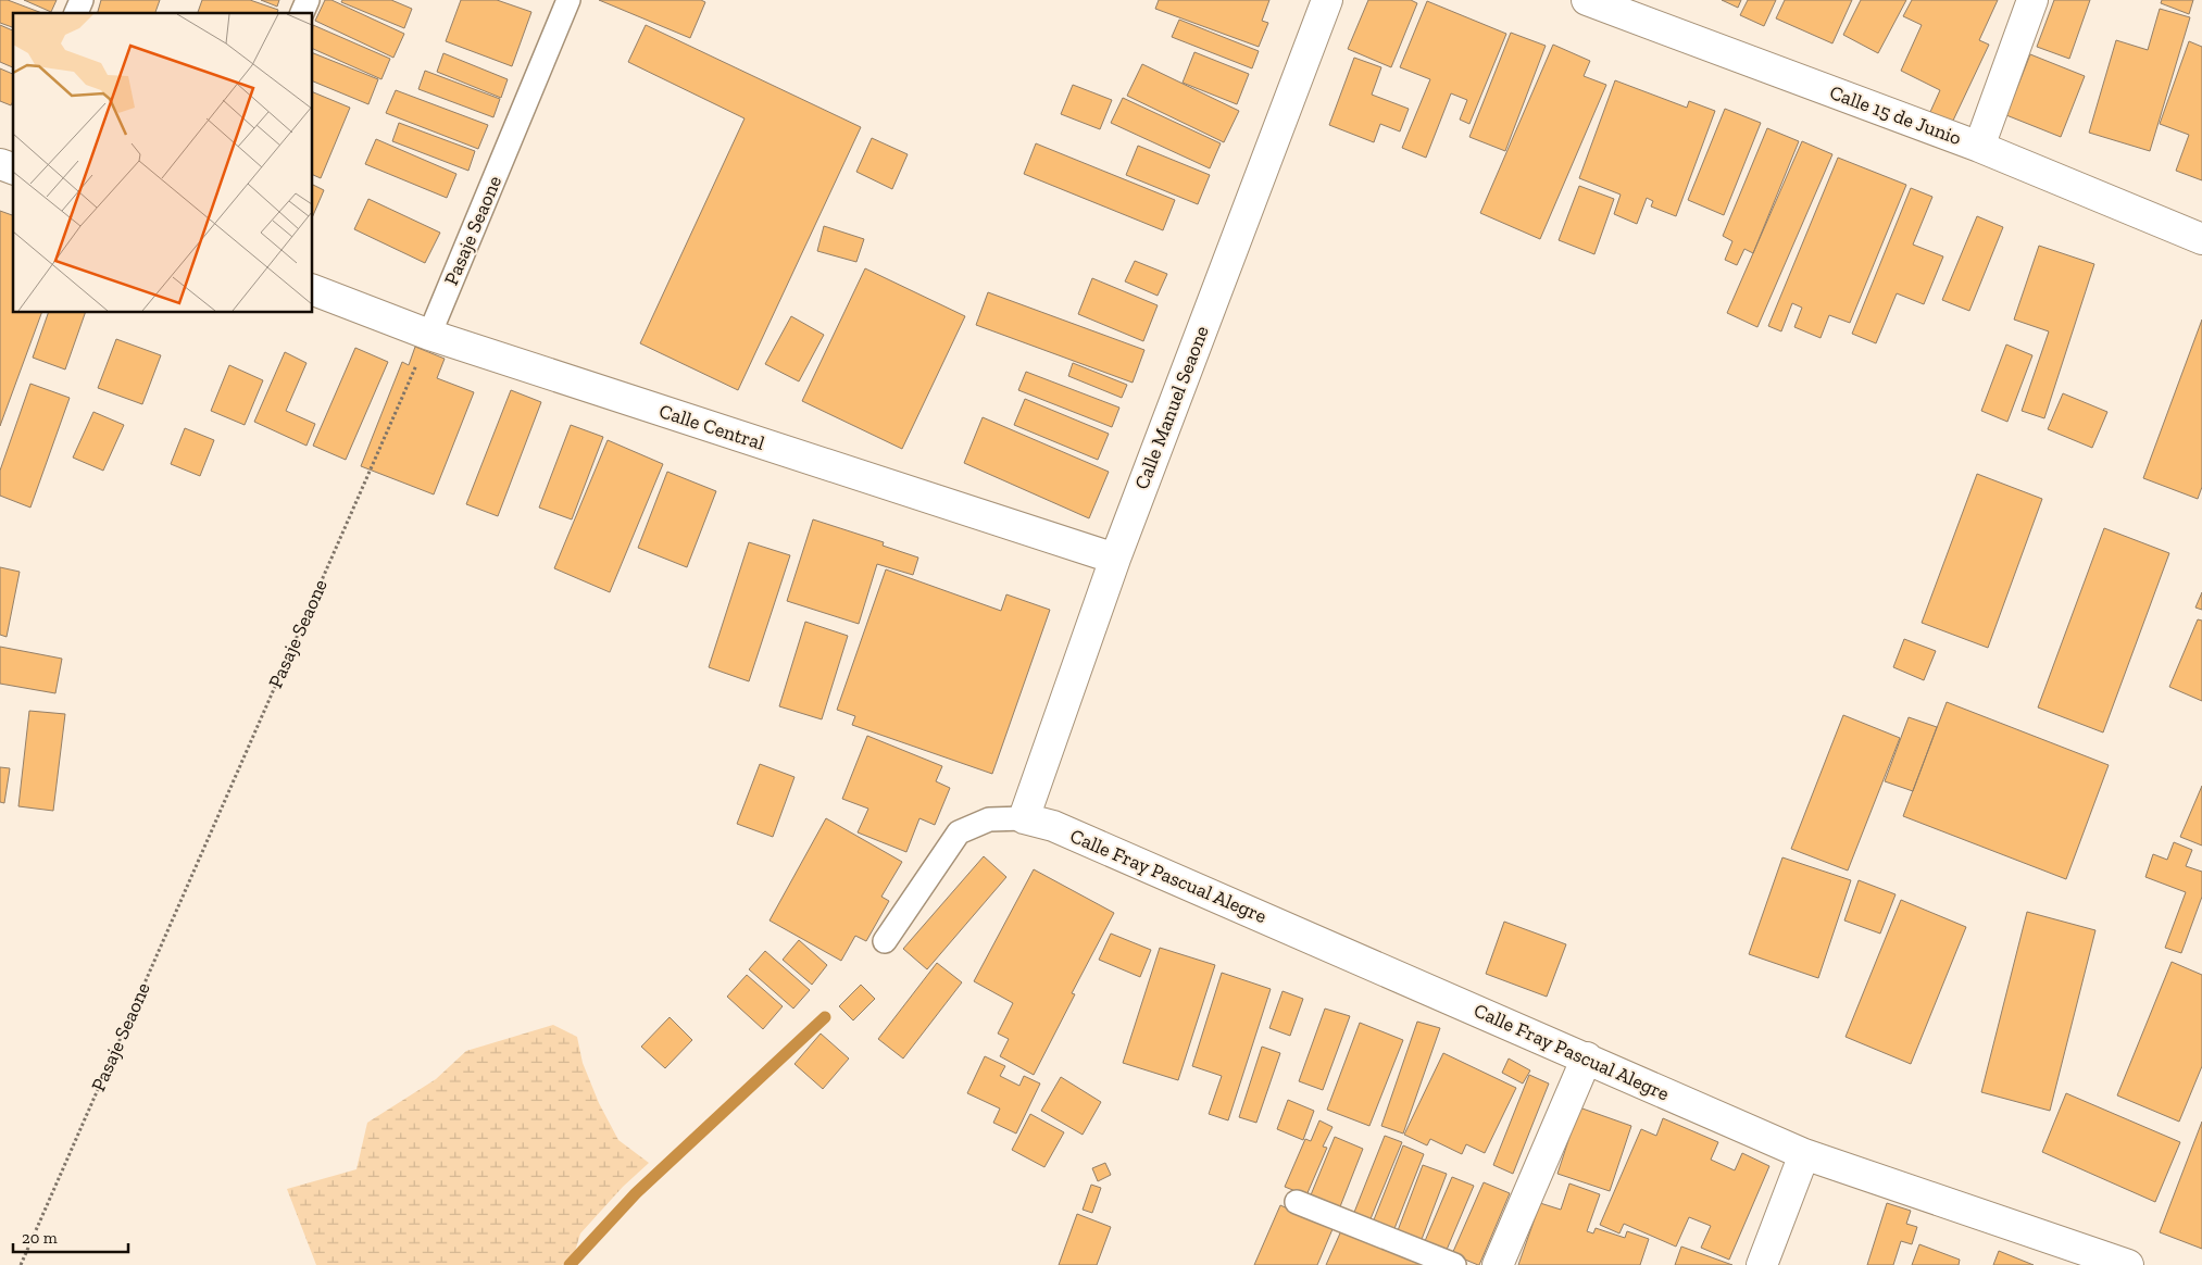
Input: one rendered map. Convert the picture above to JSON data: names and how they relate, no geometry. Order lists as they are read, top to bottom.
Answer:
{
  "streets": {
    "street": [
      "Calle 15 de Junio",
      "Calle Manuel Seaone",
      "Calle Central",
      "Calle Fray Pascual Alegre"
    ],
    "lane": ["Pasaje Seaone"]
  },
  "crossings": [
    ["Pasaje Seaone", "Calle Central"],
    ["Calle Manuel Seaone", "Calle Central"],
    ["Calle Manuel Seaone", "Calle Fray Pascual Alegre"]
  ],
  "scale_bar": "20 m"
}
